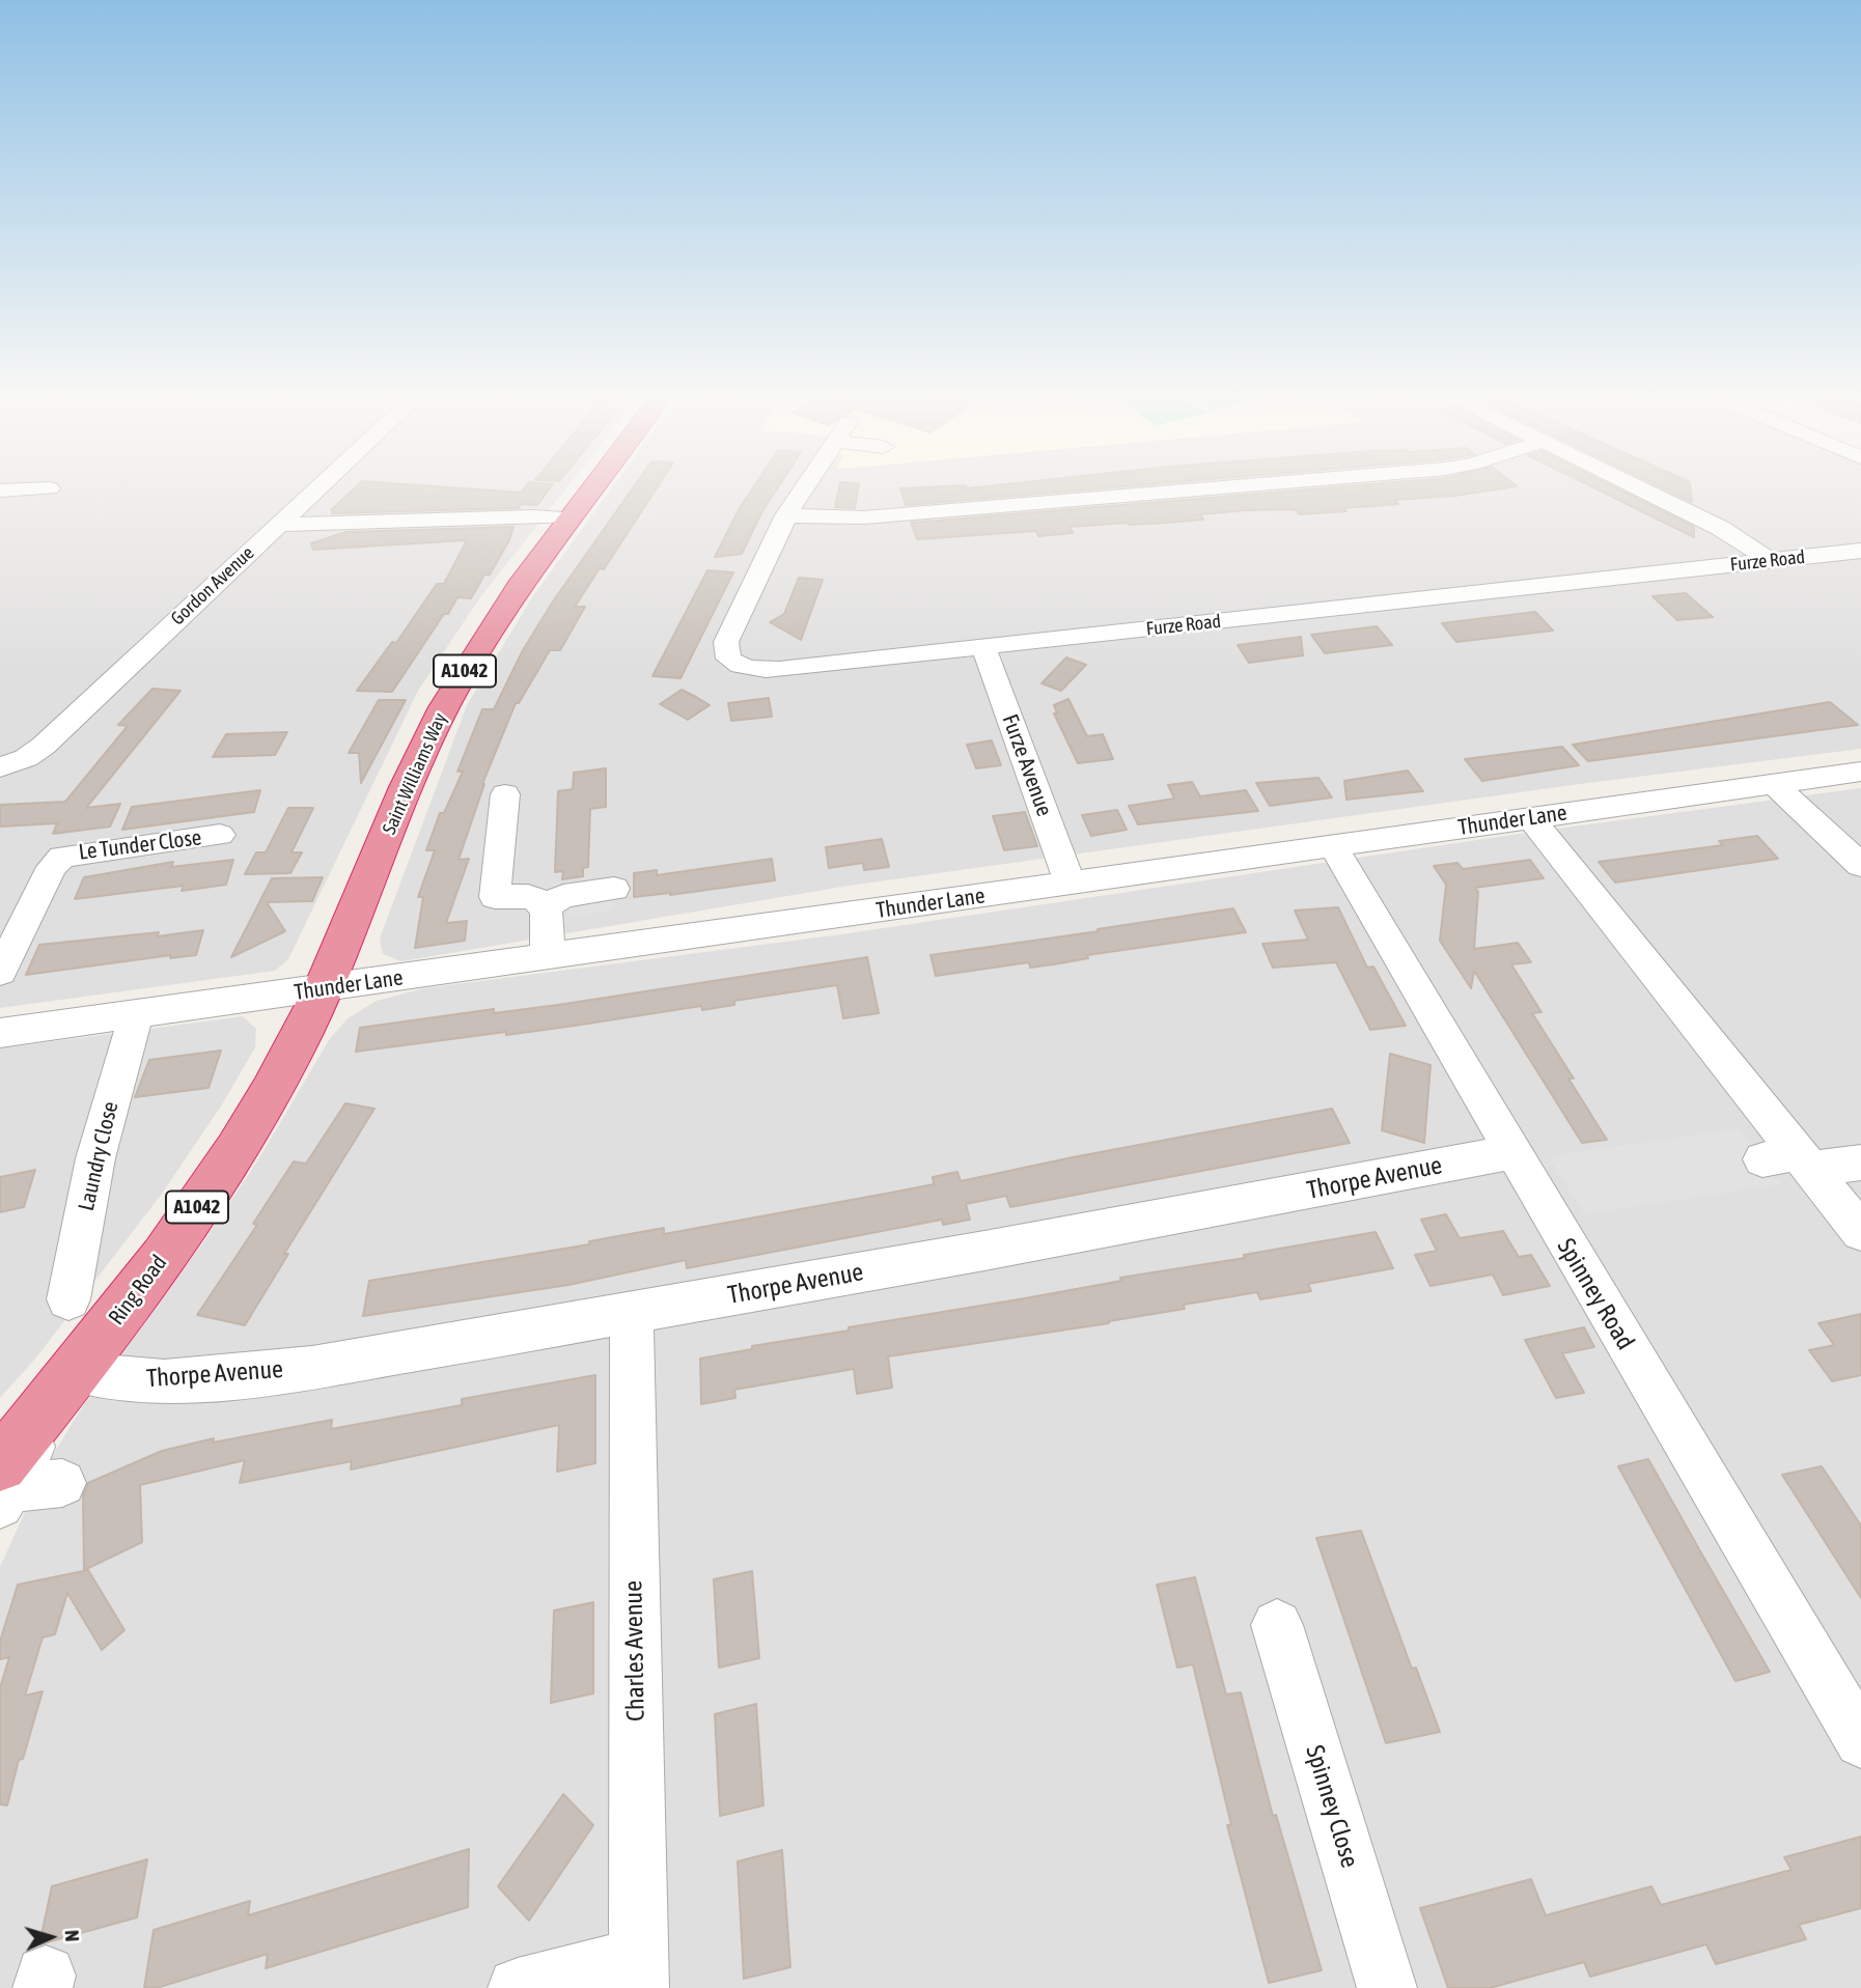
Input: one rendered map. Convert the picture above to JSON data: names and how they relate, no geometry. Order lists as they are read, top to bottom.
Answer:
{
  "streets": {
    "highway": ["A1042", "Saint Williams Way", "Ring Road"],
    "street": [
      "Furze Road",
      "Gordon Avenue",
      "Furze Avenue",
      "Thunder Lane",
      "Le Tunder Close",
      "Laundry Close",
      "Thorpe Avenue",
      "Spinney Road",
      "Charles Avenue",
      "Spinney Close"
    ]
  },
  "crossings": [
    ["Furze Road", "Furze Avenue"],
    ["Furze Avenue", "Thunder Lane"],
    ["Saint Williams Way", "Thunder Lane"],
    ["Saint Williams Way", "Ring Road"],
    ["Thunder Lane", "Laundry Close"],
    ["Thunder Lane", "Ring Road"],
    ["Thunder Lane", "Spinney Road"],
    ["Thorpe Avenue", "Ring Road"],
    ["Thorpe Avenue", "Spinney Road"],
    ["Thorpe Avenue", "Charles Avenue"]
  ],
  "north": "right"
}
